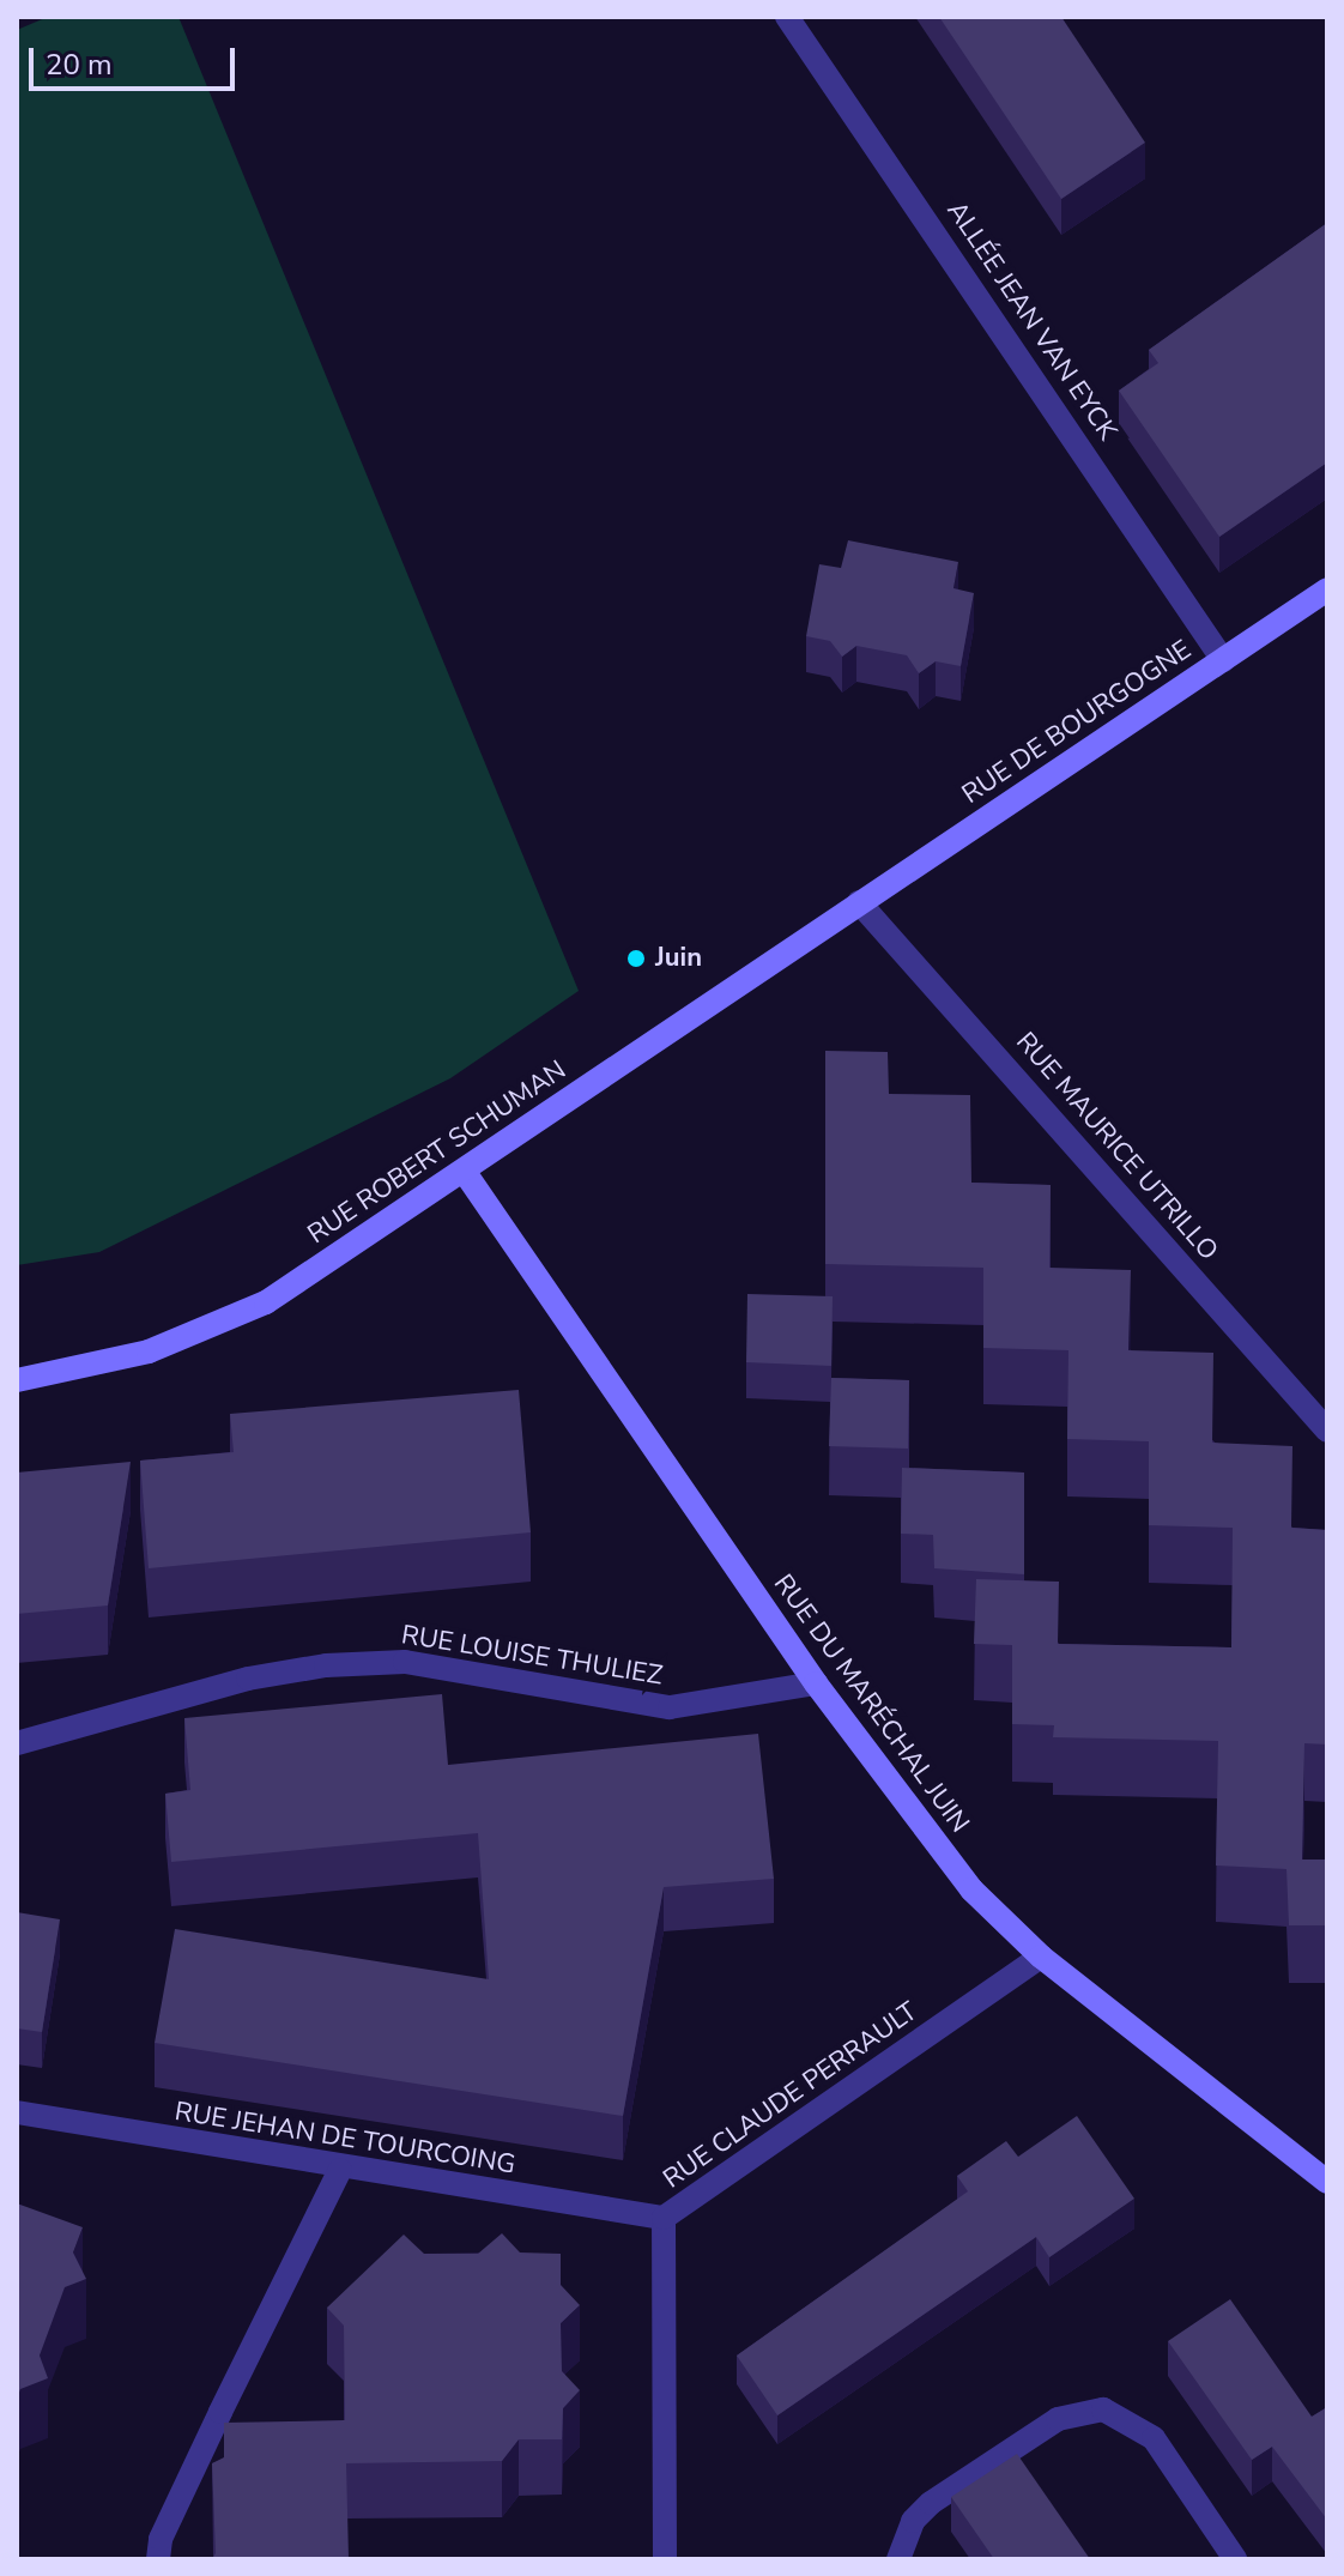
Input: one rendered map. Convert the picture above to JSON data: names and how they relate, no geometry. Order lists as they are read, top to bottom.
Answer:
{
  "streets": {
    "street": [
      "ALLÉE JEAN VAN EYCK",
      "RUE DE BOURGOGNE",
      "RUE MAURICE UTRILLO",
      "RUE ROBERT SCHUMAN",
      "RUE LOUISE THULIEZ",
      "RUE DU MARÉCHAL JUIN",
      "RUE CLAUDE PERRAULT",
      "RUE JEHAN DE TOURCOING"
    ]
  },
  "crossings": [
    ["ALLÉE JEAN VAN EYCK", "RUE DE BOURGOGNE"],
    ["RUE DE BOURGOGNE", "RUE MAURICE UTRILLO"],
    ["RUE DE BOURGOGNE", "RUE ROBERT SCHUMAN"],
    ["RUE MAURICE UTRILLO", "RUE ROBERT SCHUMAN"],
    ["RUE ROBERT SCHUMAN", "RUE DU MARÉCHAL JUIN"],
    ["RUE LOUISE THULIEZ", "RUE DU MARÉCHAL JUIN"],
    ["RUE DU MARÉCHAL JUIN", "RUE CLAUDE PERRAULT"],
    ["RUE CLAUDE PERRAULT", "RUE JEHAN DE TOURCOING"]
  ],
  "places": ["Juin"],
  "scale_bar": "20 m"
}
